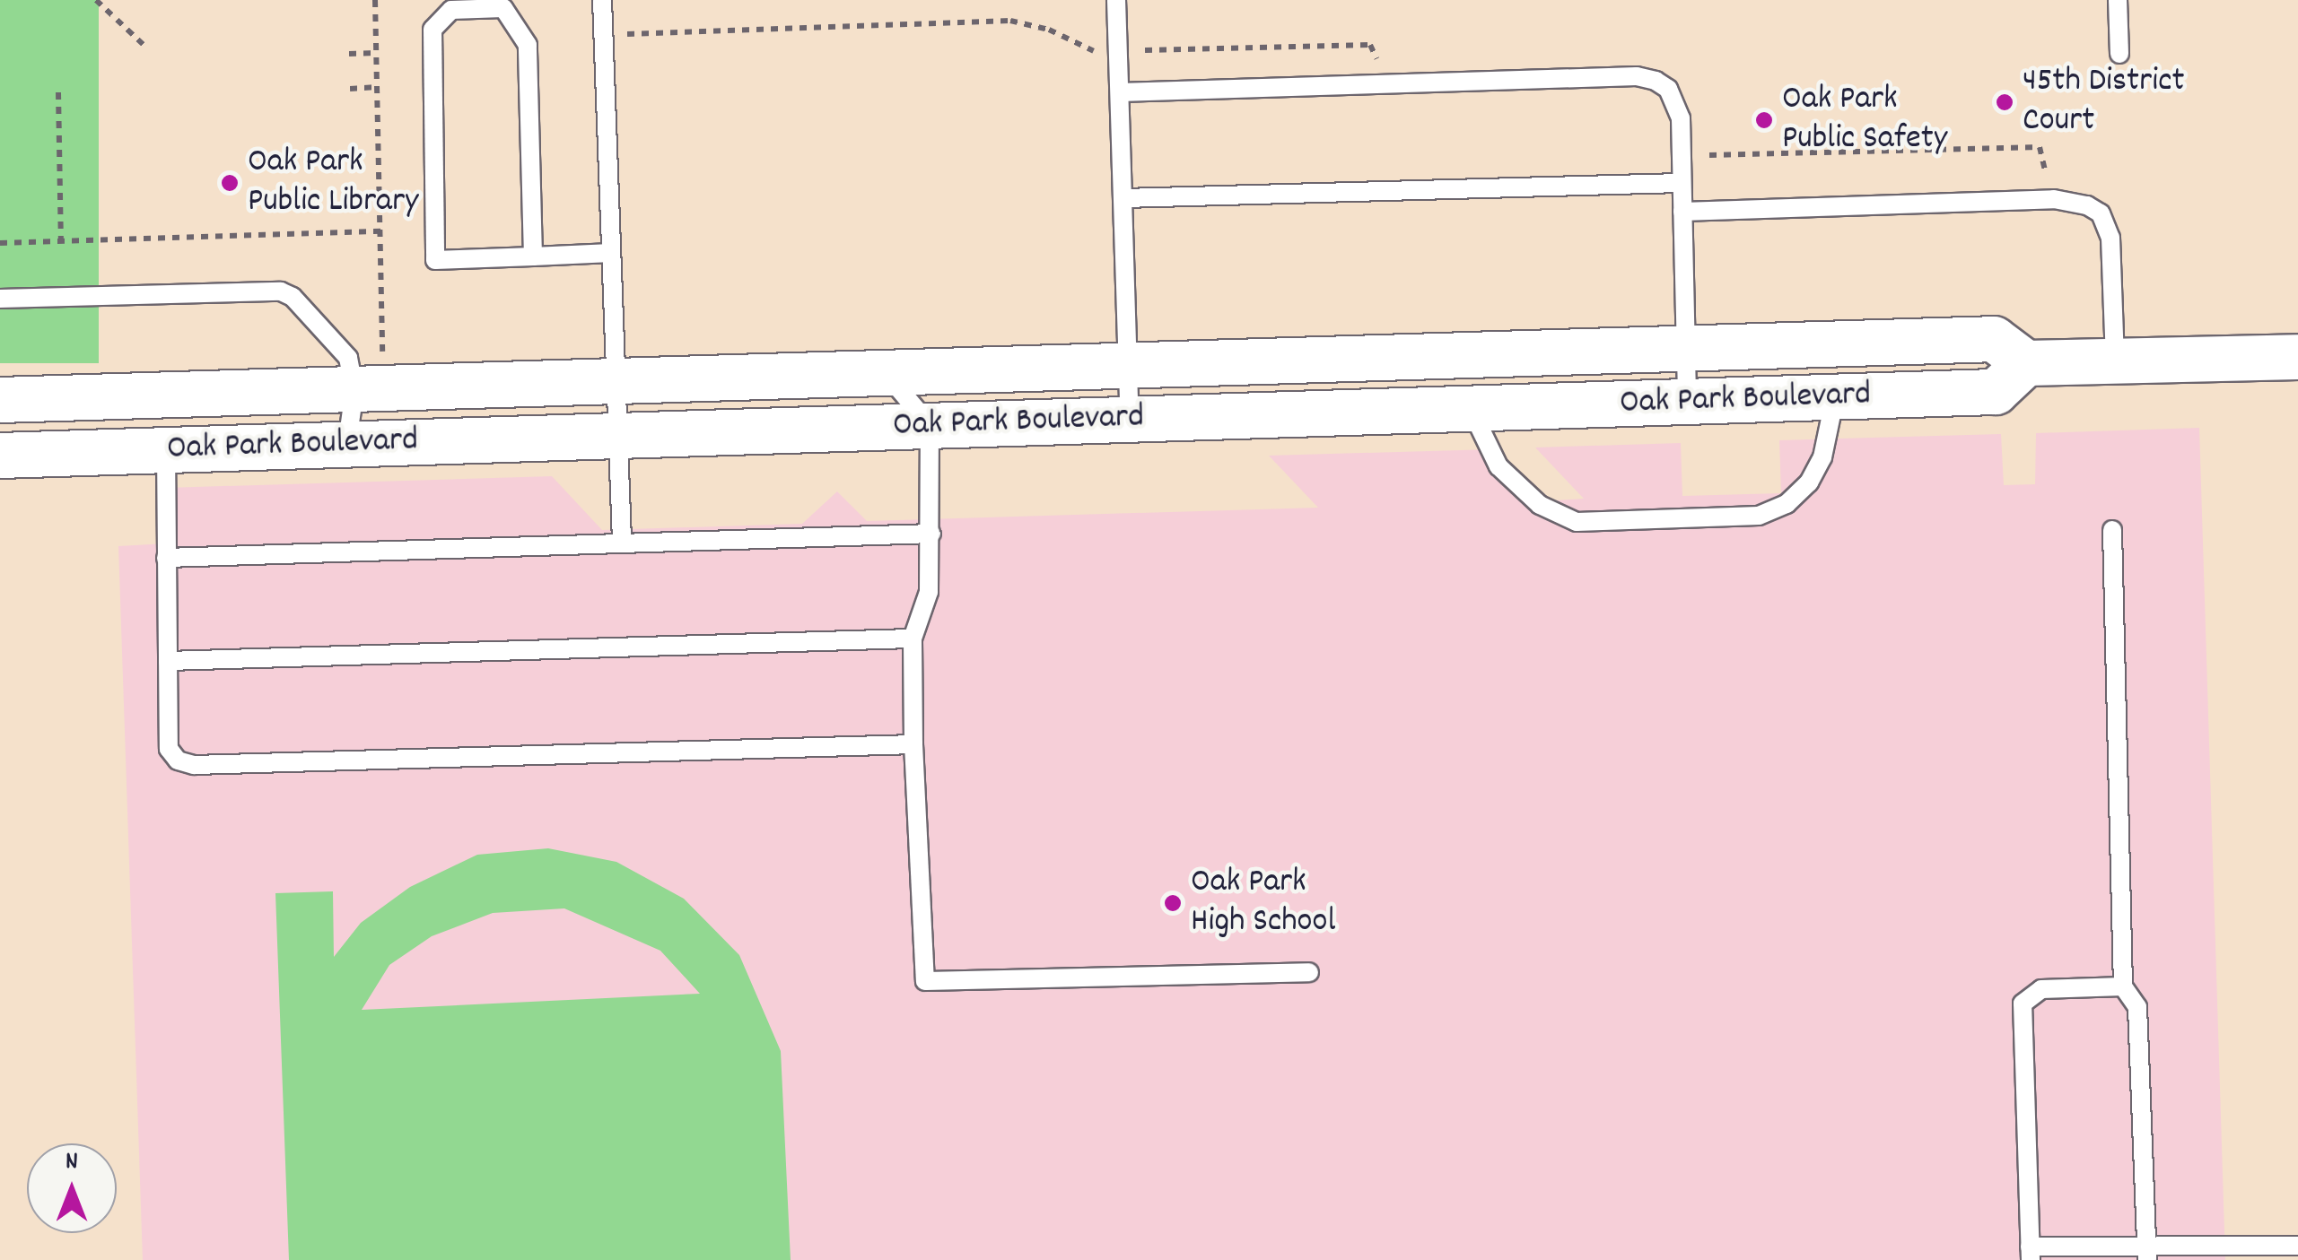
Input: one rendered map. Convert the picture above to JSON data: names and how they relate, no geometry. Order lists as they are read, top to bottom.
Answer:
{
  "streets": {
    "street": ["Oak Park Boulevard"]
  },
  "places": [
    "45th District Court",
    "Oak Park Public Safety",
    "Oak Park Public Library",
    "Oak Park High School"
  ],
  "north": "top"
}
